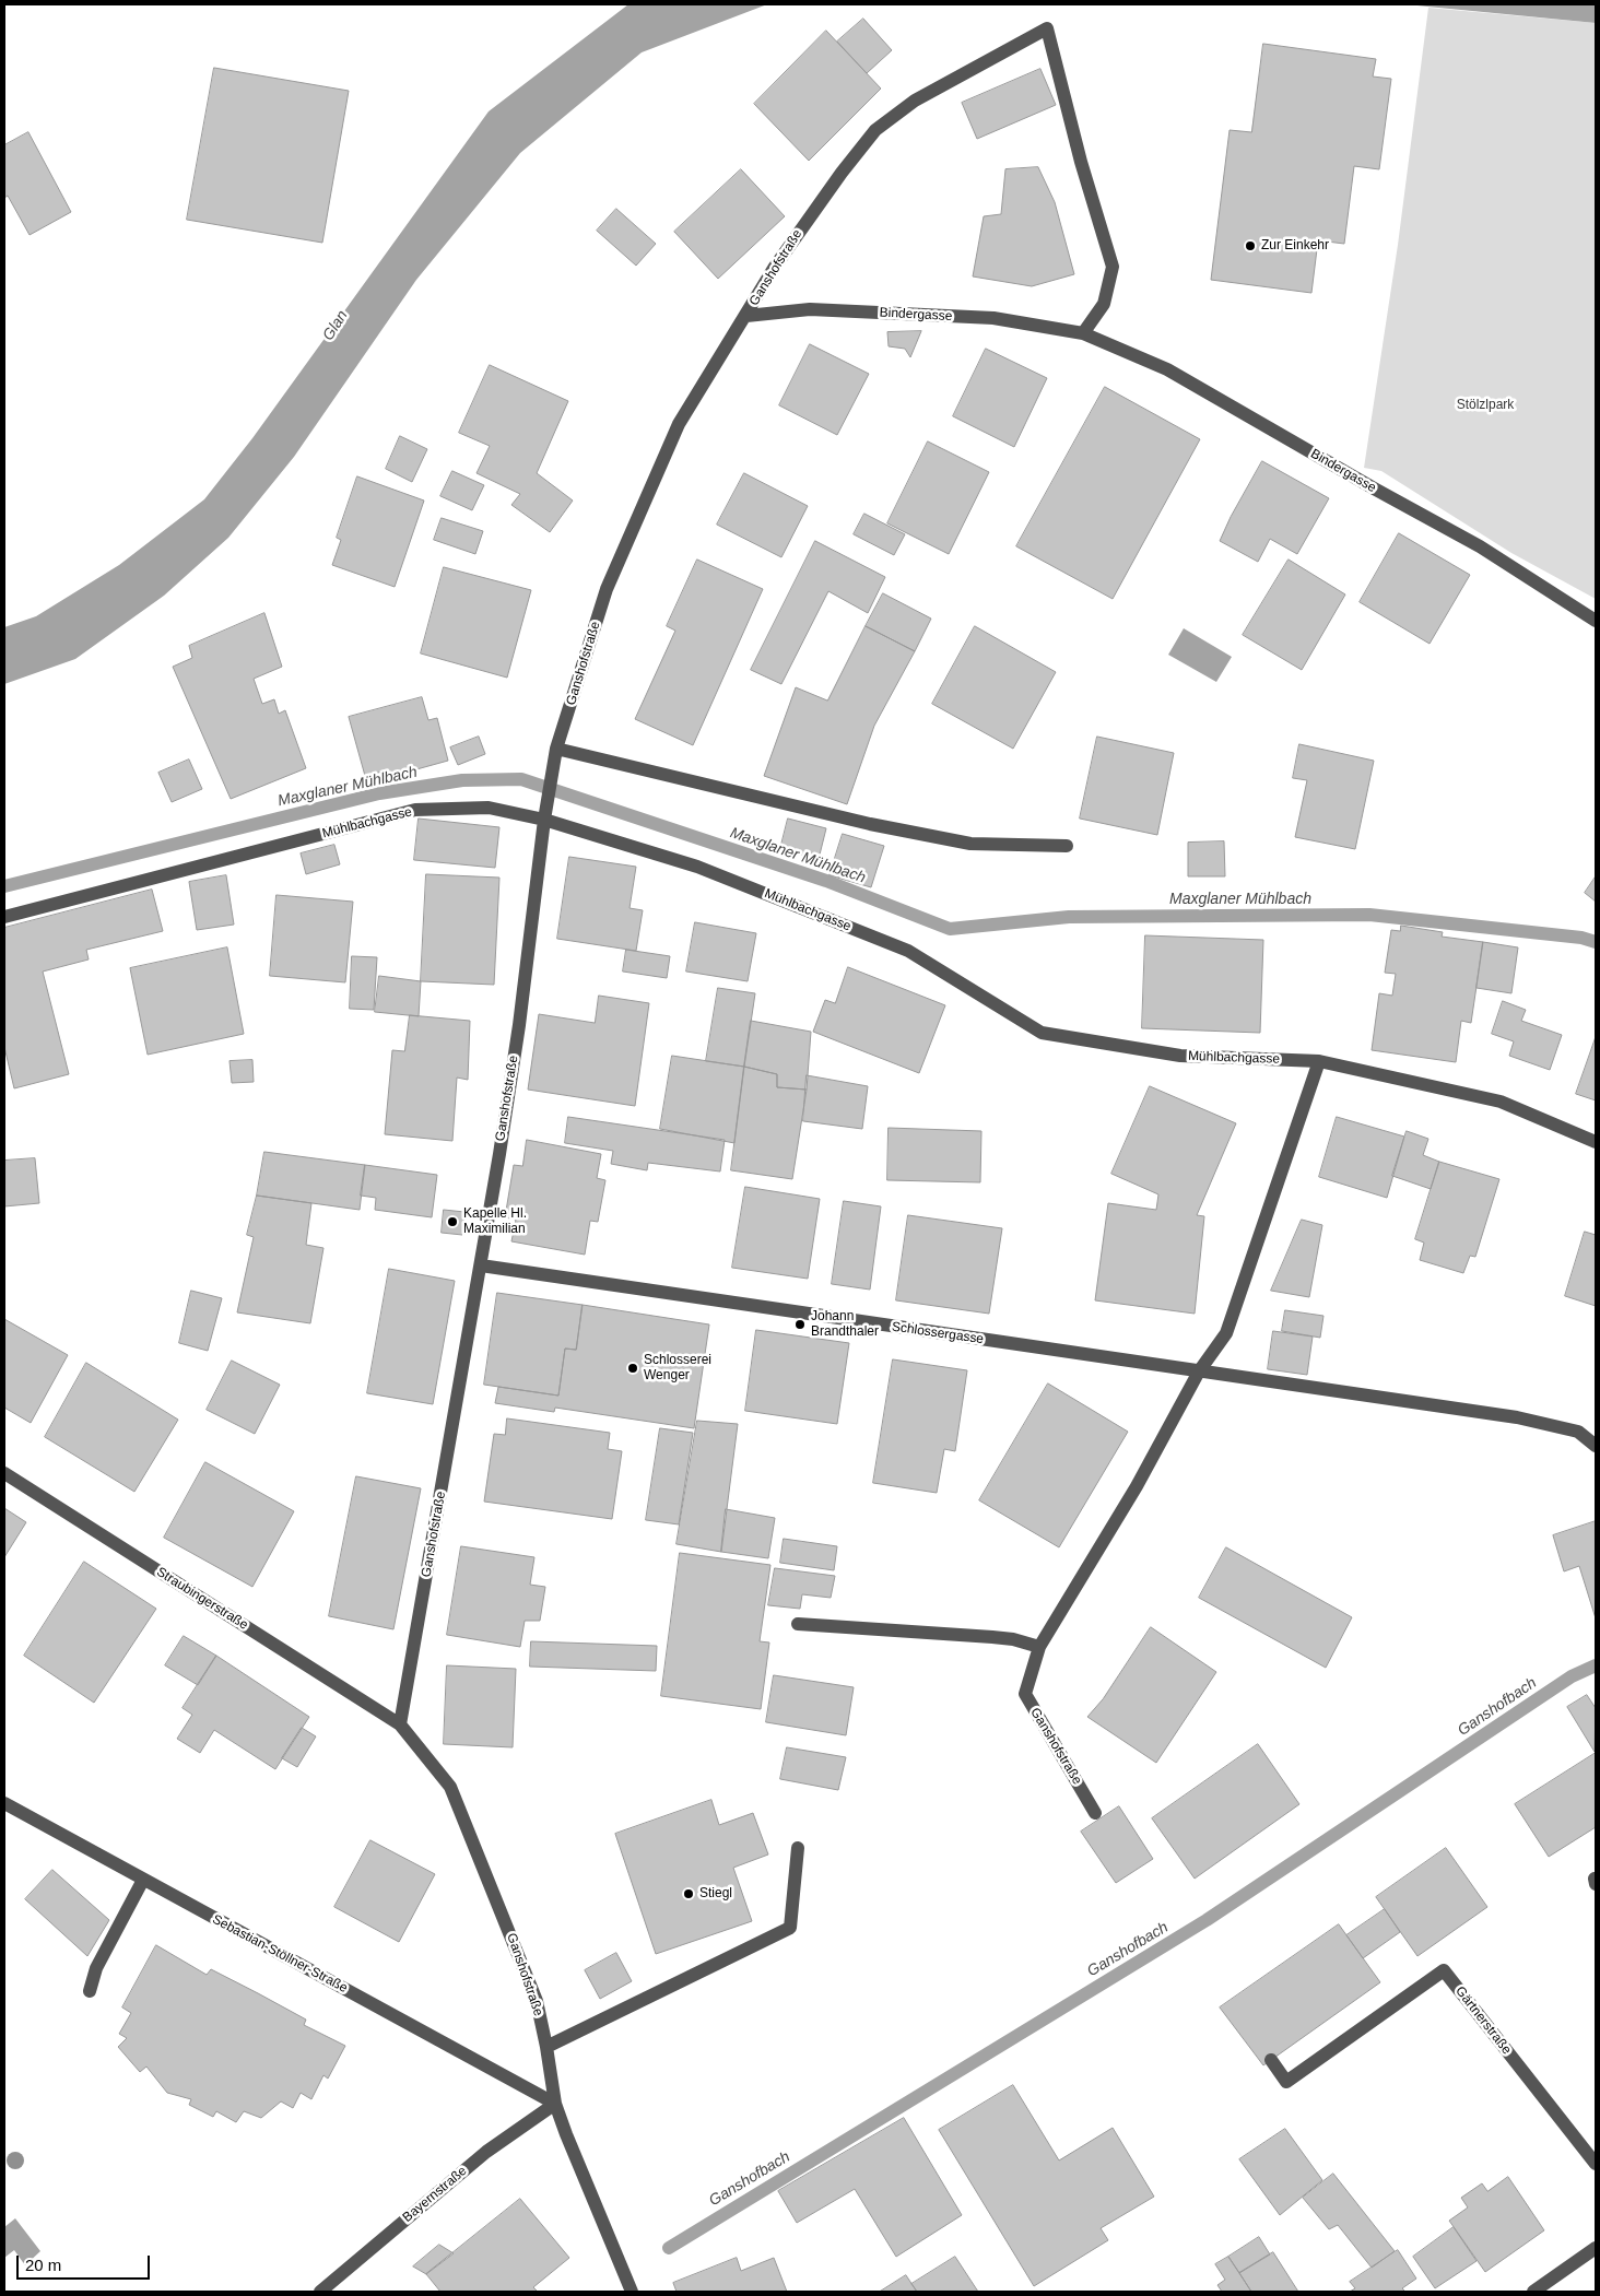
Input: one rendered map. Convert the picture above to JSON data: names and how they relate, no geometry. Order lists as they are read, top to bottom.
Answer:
{
  "streets": {
    "street": [
      "Ganshofstraße",
      "Bindergasse",
      "Mühlbachgasse",
      "Schlossergasse",
      "Straubingerstraße",
      "Sebastian-Stöllner-Straße",
      "Gärtnerstraße",
      "Bayernstraße"
    ]
  },
  "crossings": [
    ["Ganshofstraße", "Bindergasse"],
    ["Ganshofstraße", "Mühlbachgasse"],
    ["Ganshofstraße", "Schlossergasse"],
    ["Ganshofstraße", "Straubingerstraße"],
    ["Ganshofstraße", "Sebastian-Stöllner-Straße"],
    ["Ganshofstraße", "Bayernstraße"],
    ["Sebastian-Stöllner-Straße", "Bayernstraße"]
  ],
  "water": ["Glan", "Maxglaner Mühlbach", "Ganshofbach"],
  "parks": ["Stölzlpark"],
  "places": [
    "Zur Einkehr",
    "Kapelle Hl. Maximilian",
    "Johann Brandthaler",
    "Schlosserei Wenger",
    "Stiegl"
  ],
  "scale_bar": "20 m"
}
